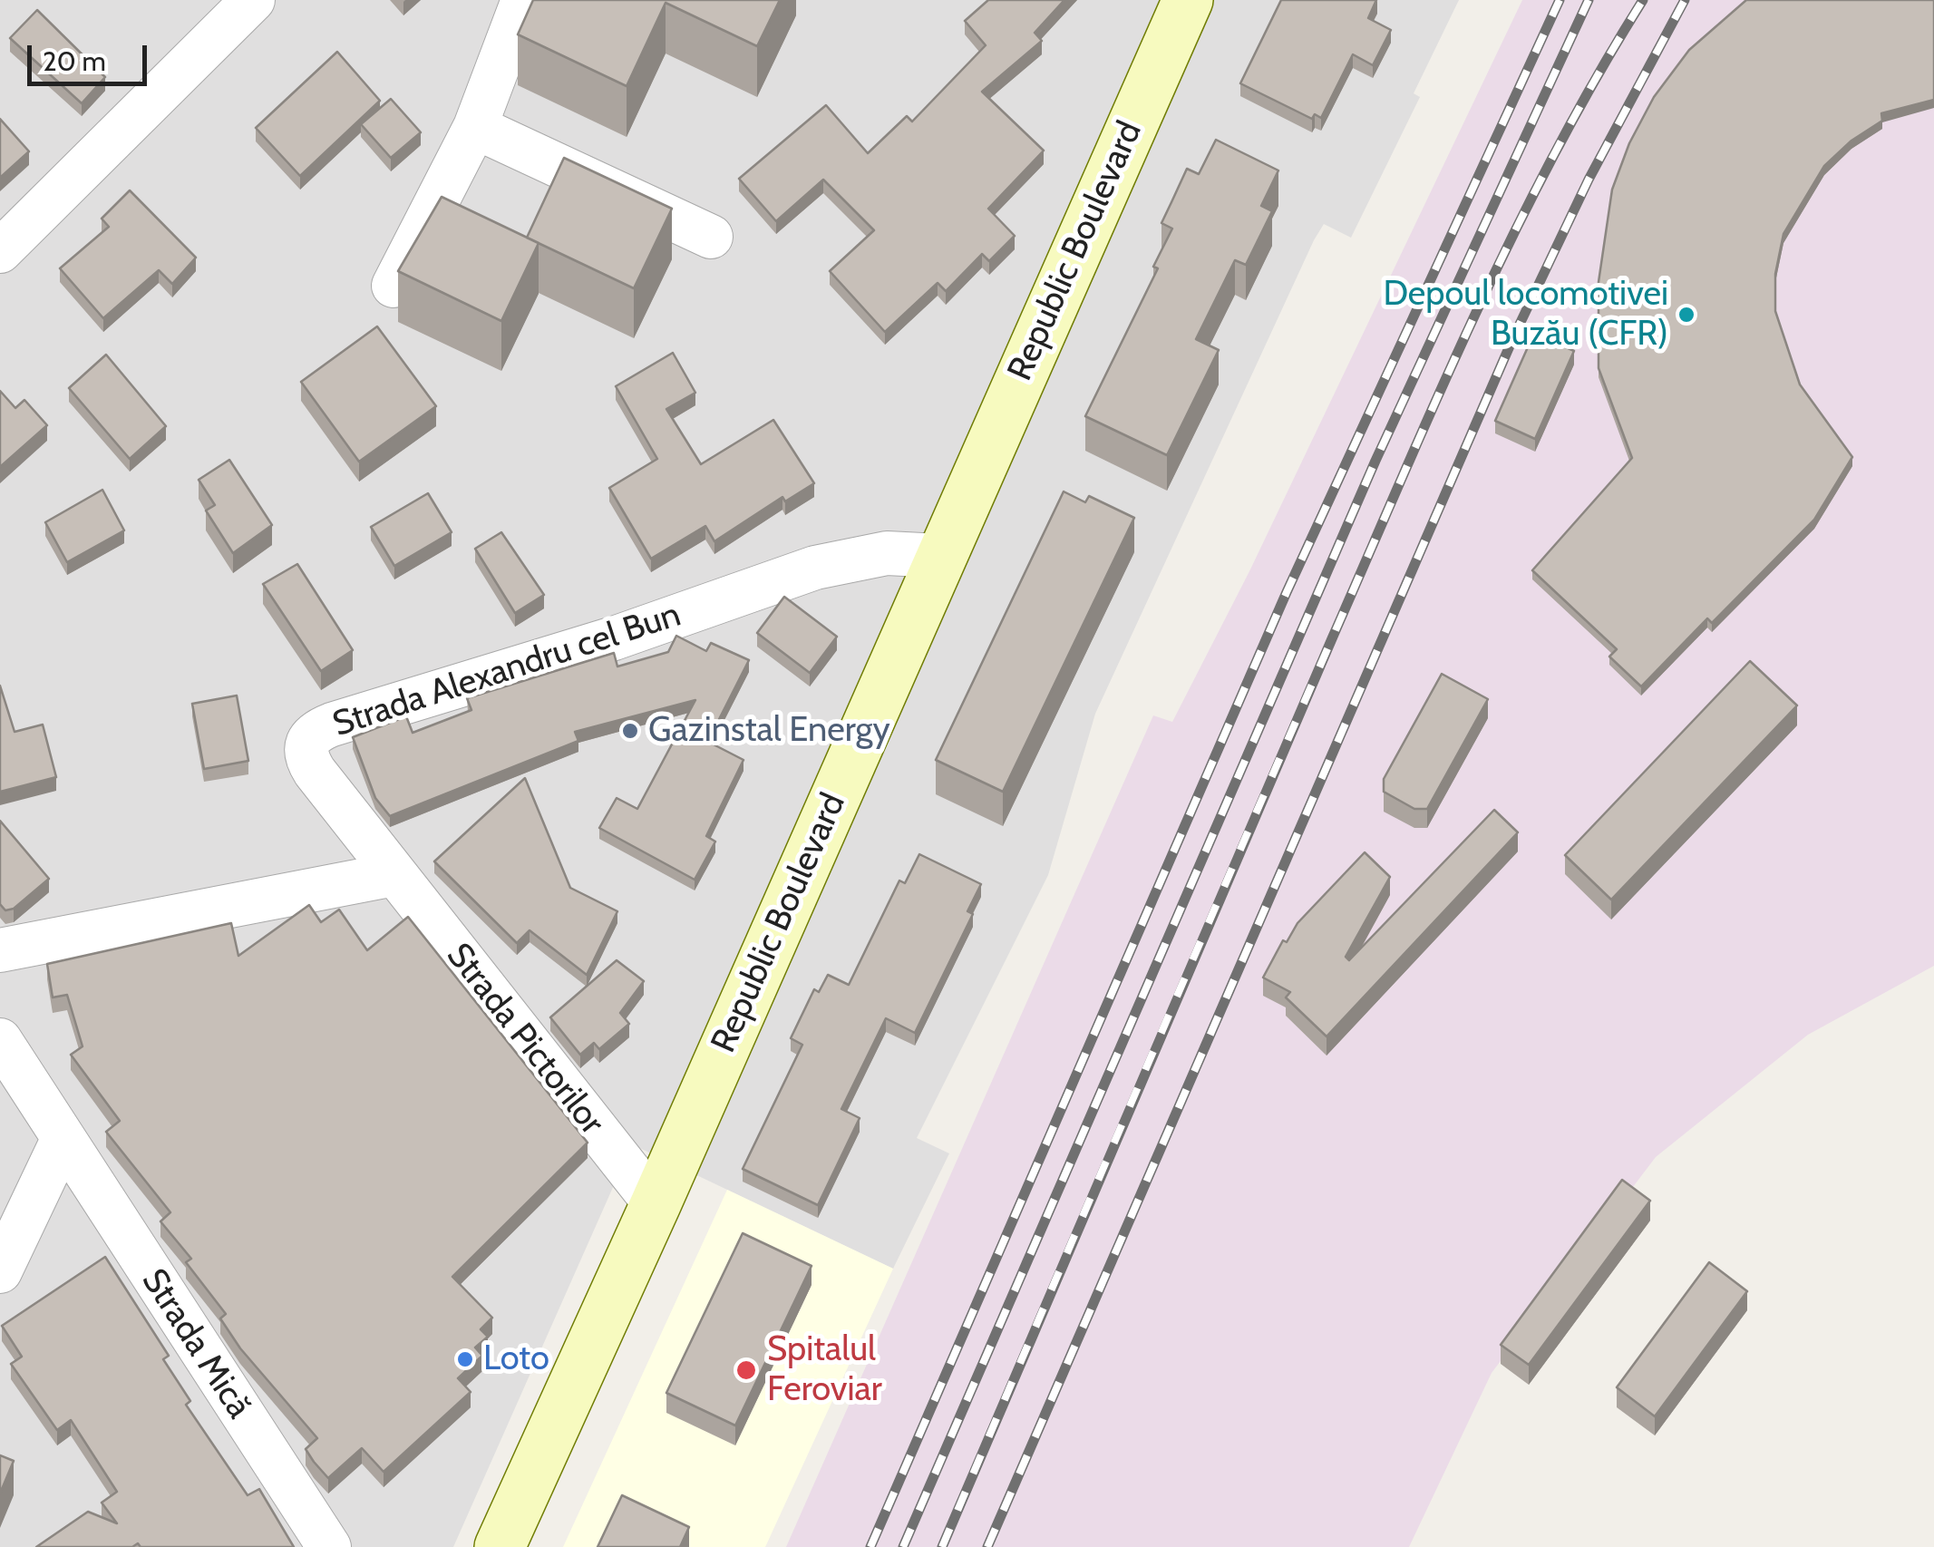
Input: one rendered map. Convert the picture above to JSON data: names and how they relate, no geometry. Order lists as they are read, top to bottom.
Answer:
{
  "streets": {
    "main road": ["Republic Boulevard"],
    "street": ["Strada Alexandru cel Bun", "Strada Pictorilor", "Strada Mică"]
  },
  "crossings": [
    ["Republic Boulevard", "Strada Alexandru cel Bun"],
    ["Republic Boulevard", "Strada Pictorilor"],
    ["Strada Alexandru cel Bun", "Strada Pictorilor"]
  ],
  "places": [
    "Depoul locomotivei Buzău (CFR)",
    "Gazinstal Energy",
    "Loto",
    "Spitalul Feroviar"
  ],
  "scale_bar": "20 m"
}
